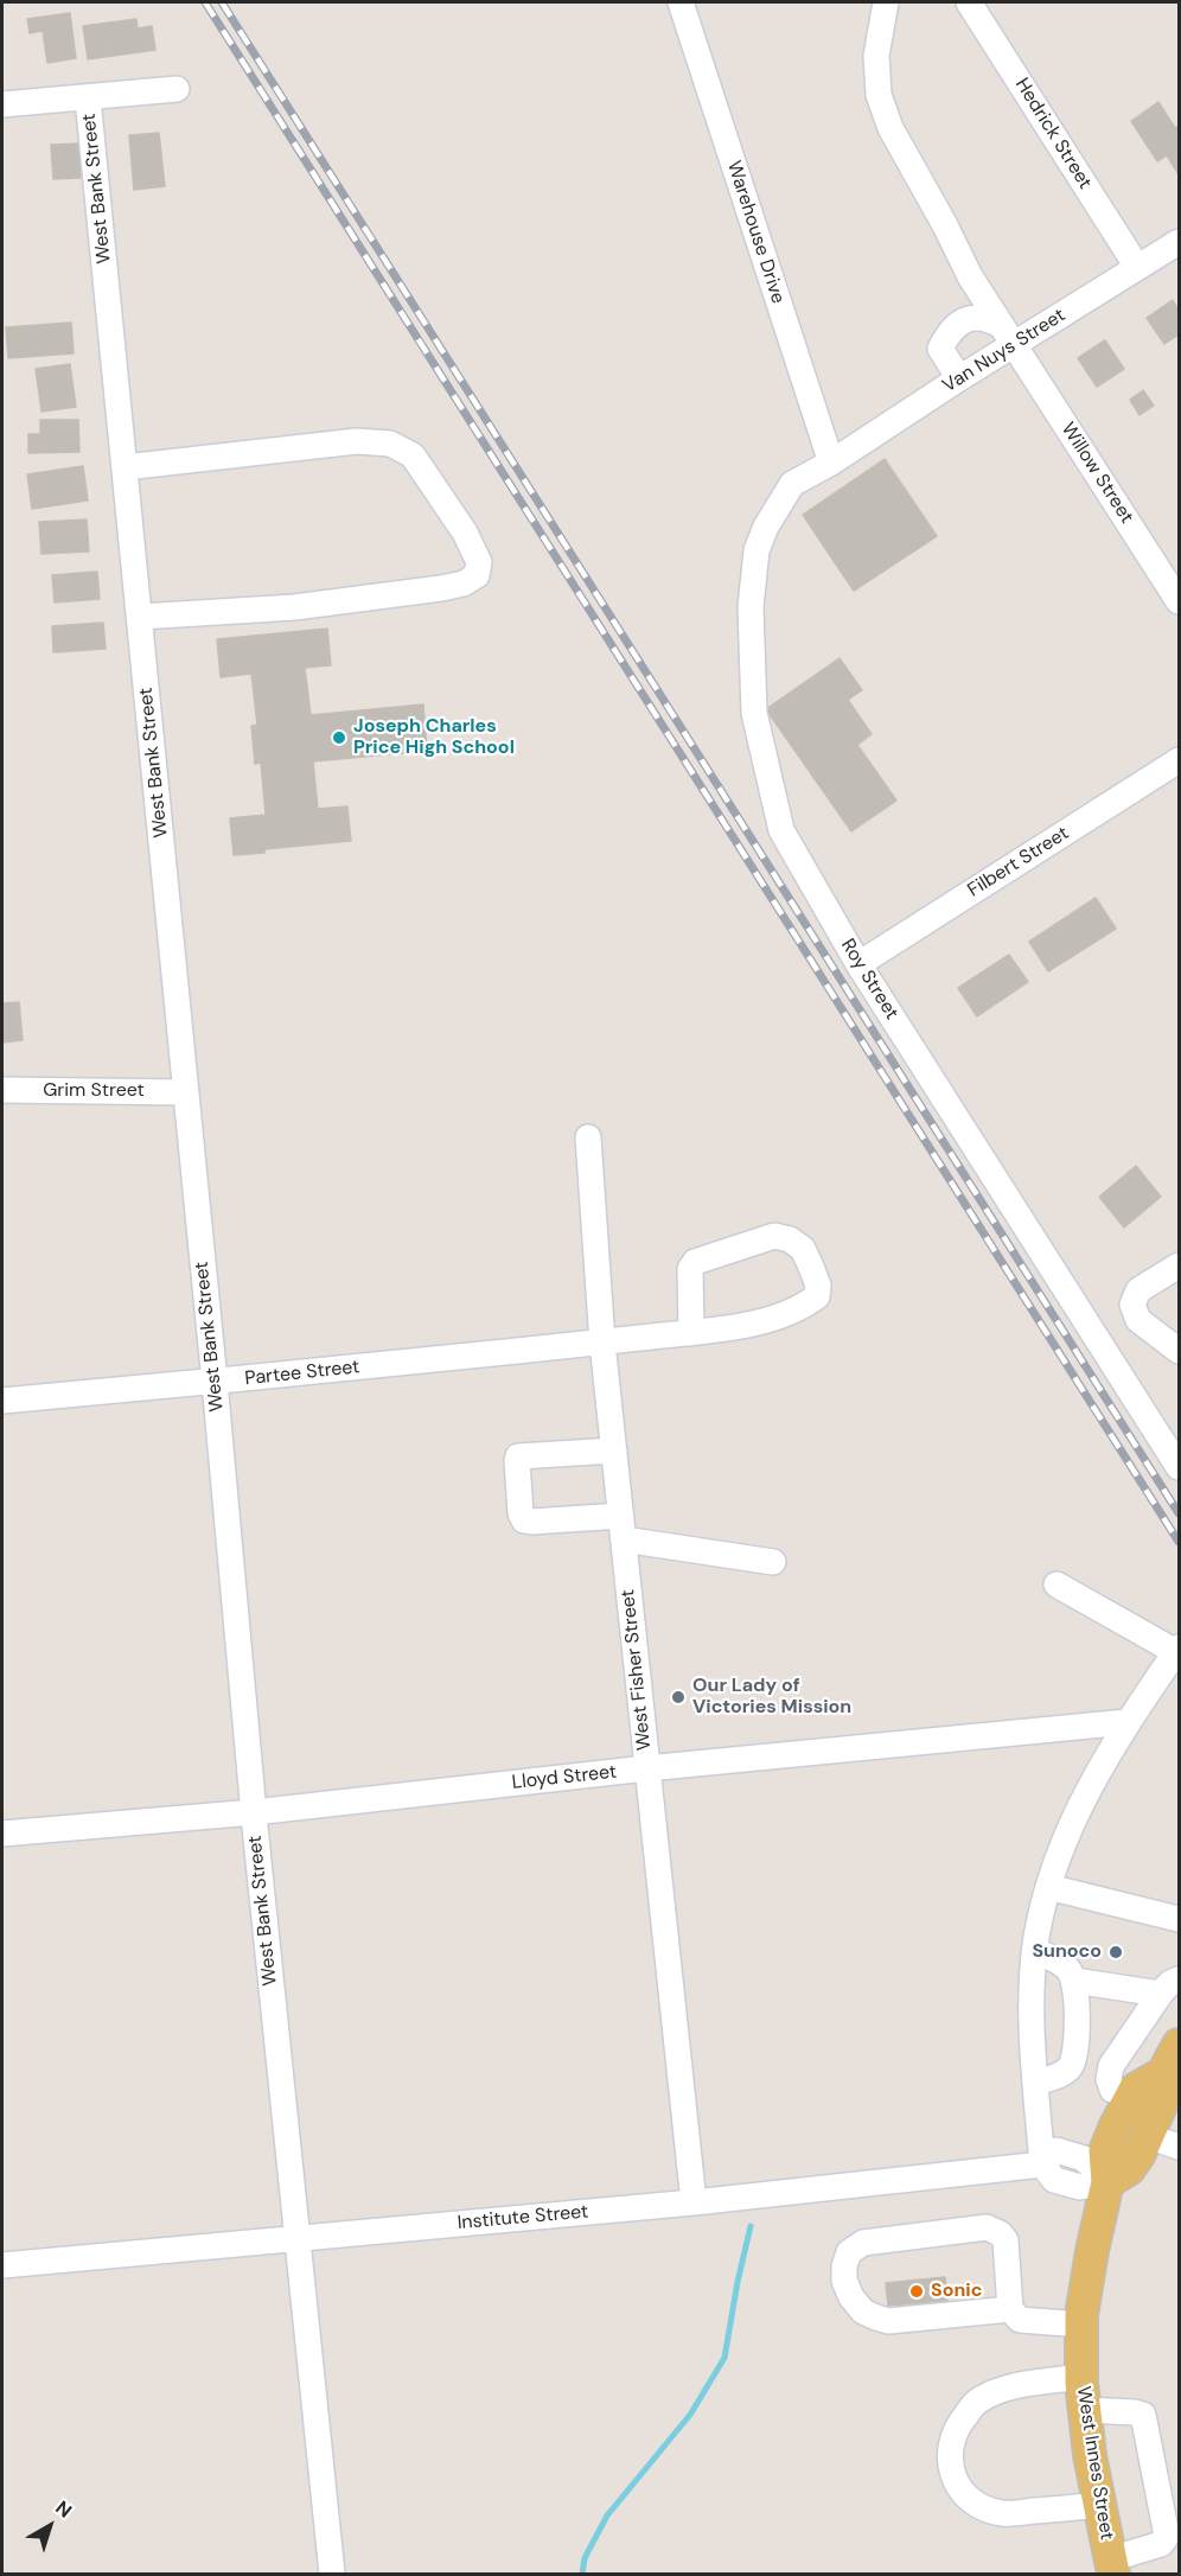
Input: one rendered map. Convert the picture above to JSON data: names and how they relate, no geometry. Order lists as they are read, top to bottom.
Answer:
{
  "streets": {
    "main road": ["West Innes Street"],
    "street": [
      "Hedrick Street",
      "West Bank Street",
      "Warehouse Drive",
      "Van Nuys Street",
      "Willow Street",
      "Filbert Street",
      "Roy Street",
      "Grim Street",
      "Partee Street",
      "West Fisher Street",
      "Lloyd Street",
      "Institute Street"
    ]
  },
  "crossings": [
    ["Hedrick Street", "Van Nuys Street"],
    ["West Bank Street", "Grim Street"],
    ["West Bank Street", "Partee Street"],
    ["West Bank Street", "Lloyd Street"],
    ["West Bank Street", "Institute Street"],
    ["Warehouse Drive", "Van Nuys Street"],
    ["Warehouse Drive", "Roy Street"],
    ["Van Nuys Street", "Willow Street"],
    ["Van Nuys Street", "Roy Street"],
    ["Filbert Street", "Roy Street"],
    ["Partee Street", "West Fisher Street"],
    ["West Fisher Street", "Lloyd Street"],
    ["West Fisher Street", "Institute Street"],
    ["Institute Street", "West Innes Street"]
  ],
  "places": [
    "Joseph Charles Price High School",
    "Our Lady of Victories Mission",
    "Sunoco",
    "Sonic"
  ],
  "north": "top right"
}
